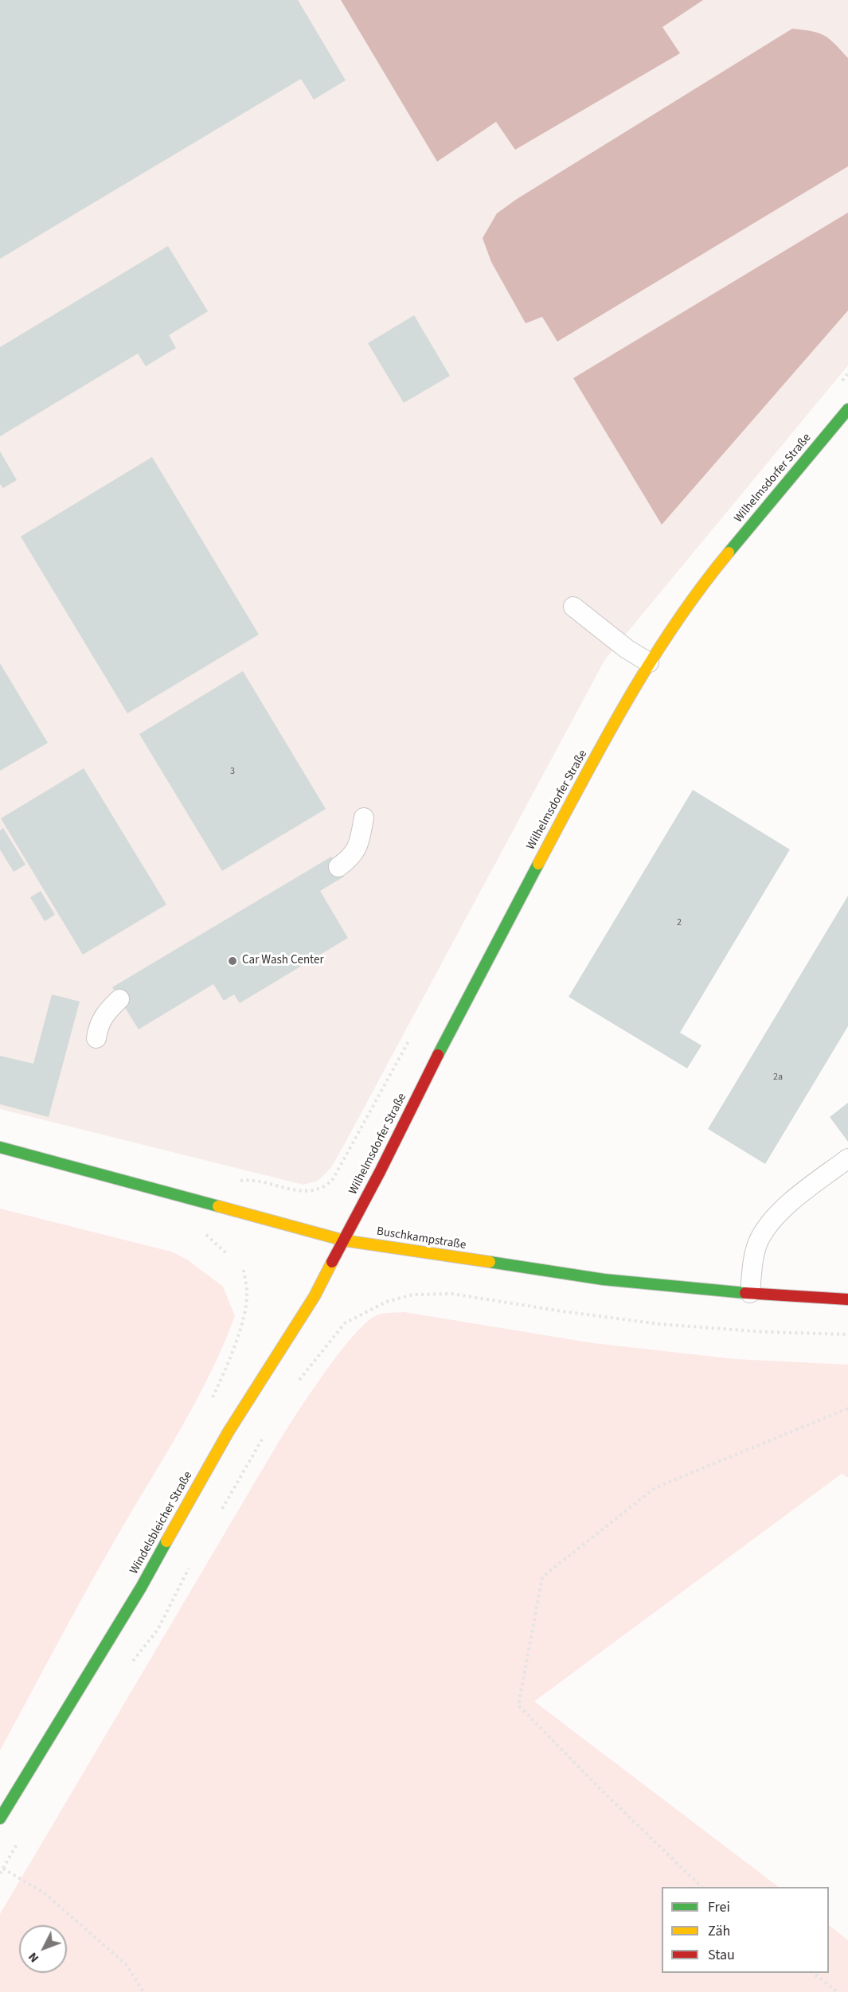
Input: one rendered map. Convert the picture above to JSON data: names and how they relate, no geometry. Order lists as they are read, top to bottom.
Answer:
{
  "streets": {
    "main road": ["Wilhelmsdorfer Straße", "Buschkampstraße", "Windelsbleicher Straße"]
  },
  "crossings": [
    ["Wilhelmsdorfer Straße", "Buschkampstraße"],
    ["Wilhelmsdorfer Straße", "Windelsbleicher Straße"],
    ["Buschkampstraße", "Windelsbleicher Straße"]
  ],
  "places": ["Car Wash Center"],
  "house_numbers": ["3", "2", "2a"],
  "legend": ["Frei", "Zäh", "Stau"],
  "north": "bottom left"
}
